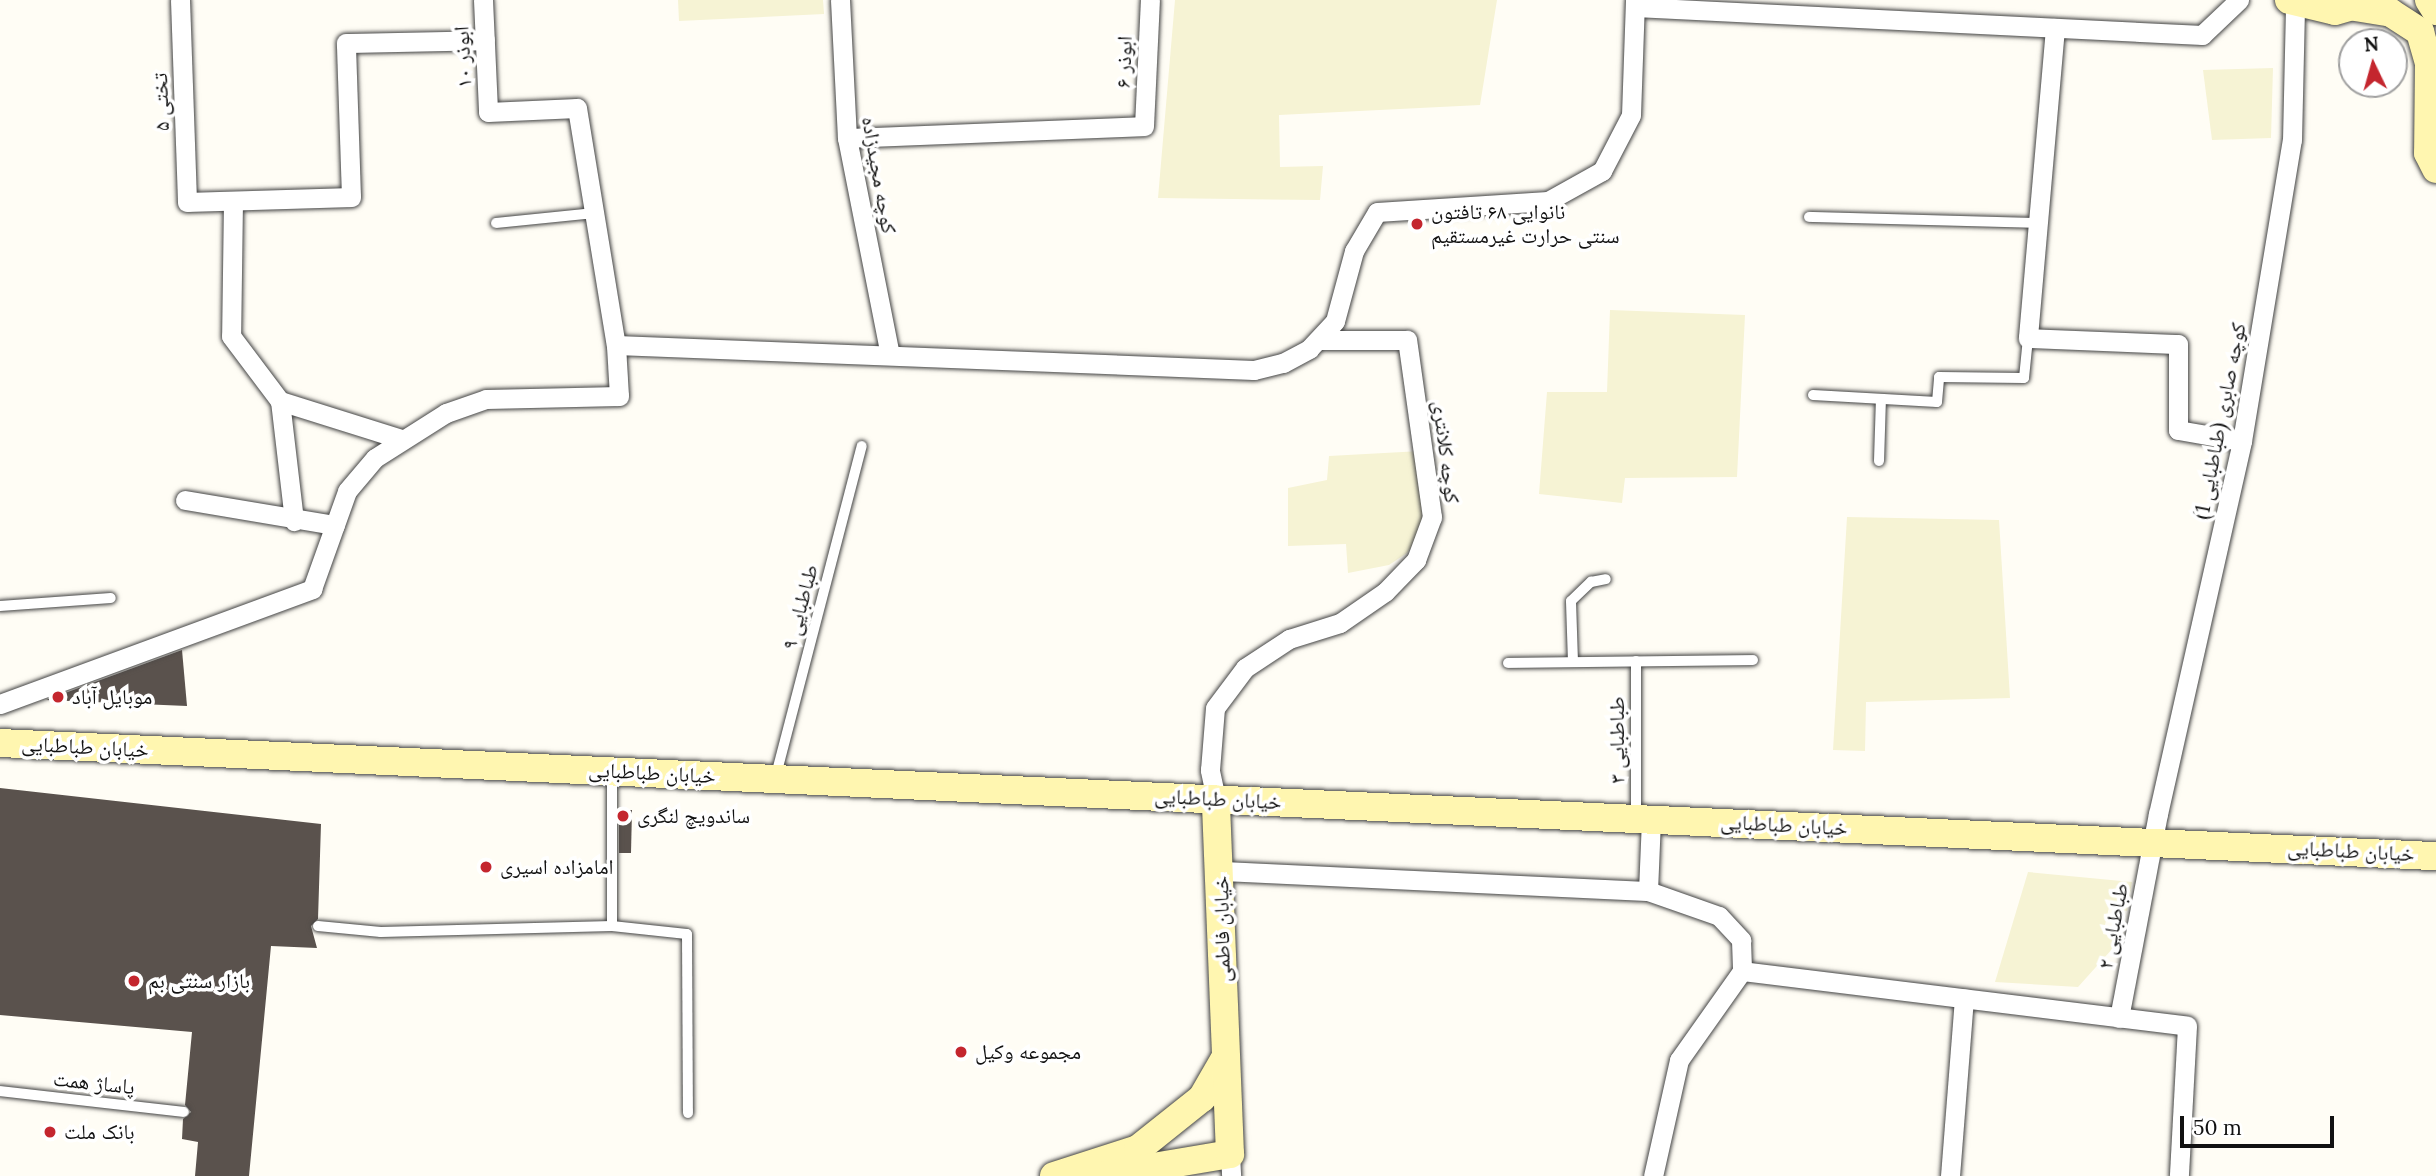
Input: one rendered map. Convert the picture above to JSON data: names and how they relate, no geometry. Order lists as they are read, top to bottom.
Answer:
{
  "streets": {
    "main road": ["خیابان طباطبایی", "خیابان فاطمی"],
    "street": [
      "ابوذر ۱۰",
      "ابوذر ۶",
      "تختی ۵",
      "کوچه مجیدزاده",
      "کوچه صابری (طباطبایی 1)",
      "کوچه کلانتری",
      "طباطبایی ۲"
    ],
    "lane": ["طباطبایی ۹", "طباطبایی ۳", "پاساژ همت"]
  },
  "crossings": [
    ["ابوذر ۶", "کوچه مجیدزاده"],
    ["کوچه صابری (طباطبایی 1)", "خیابان طباطبایی"],
    ["کوچه صابری (طباطبایی 1)", "طباطبایی ۲"],
    ["کوچه کلانتری", "خیابان طباطبایی"],
    ["کوچه کلانتری", "خیابان فاطمی"],
    ["طباطبایی ۹", "خیابان طباطبایی"],
    ["طباطبایی ۳", "خیابان طباطبایی"],
    ["خیابان طباطبایی", "طباطبایی ۲"],
    ["خیابان طباطبایی", "خیابان فاطمی"]
  ],
  "places": [
    "نانوایی ۶۸ تافتون سنتی حرارت غیرمستقیم",
    "موبایل آباد",
    "ساندویچ لنگری",
    "امامزاده اسیری",
    "بازار سنتی بم",
    "مجموعه وکیل",
    "بانک ملت"
  ],
  "scale_bar": "50 m",
  "north": "top"
}
